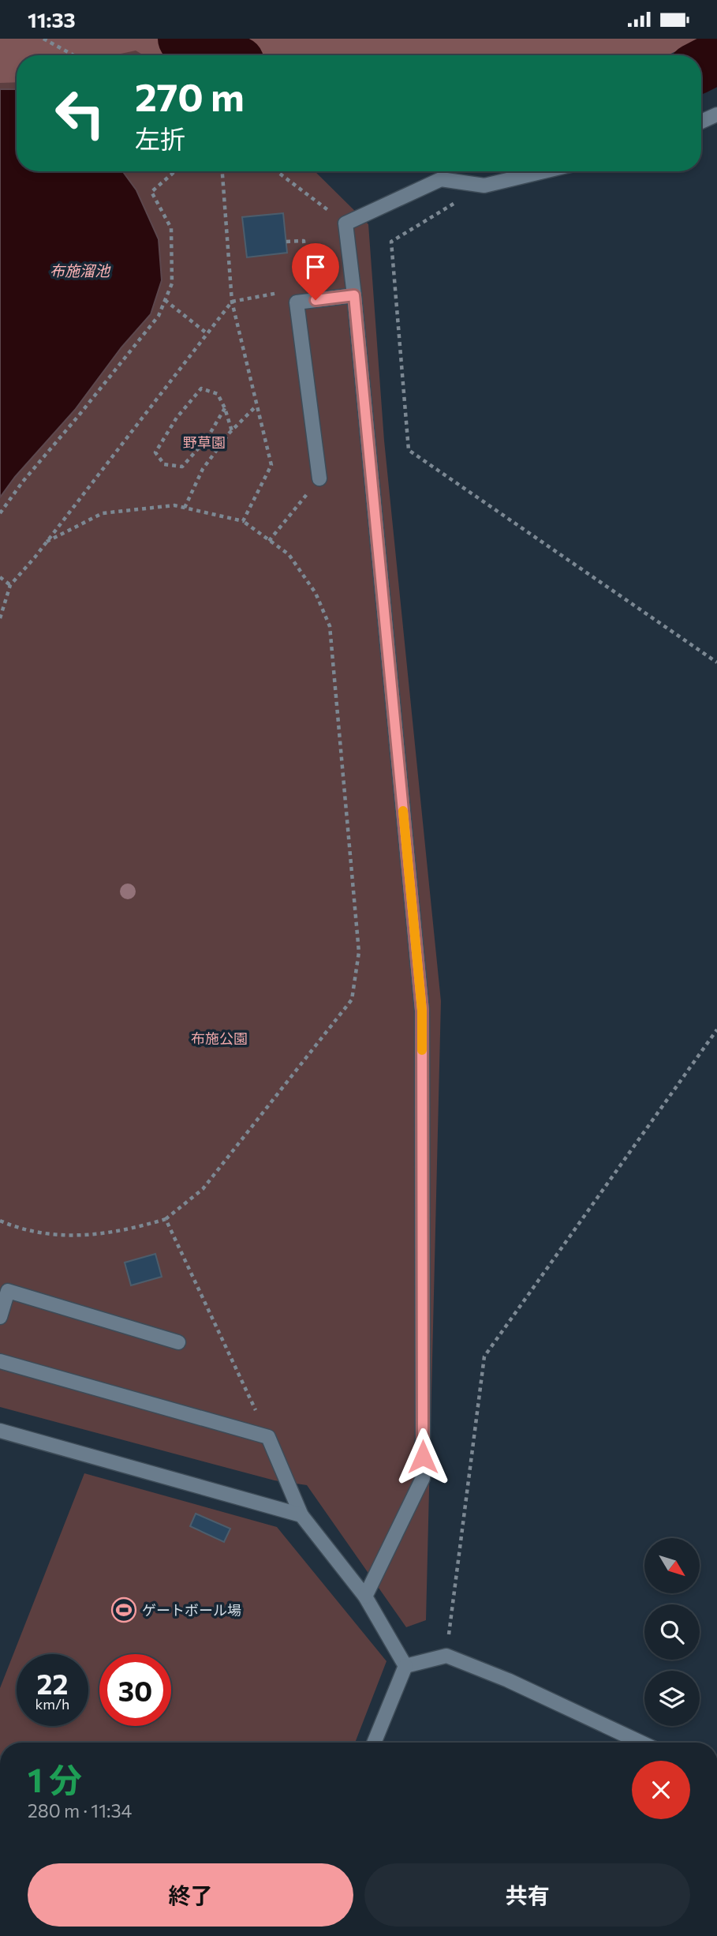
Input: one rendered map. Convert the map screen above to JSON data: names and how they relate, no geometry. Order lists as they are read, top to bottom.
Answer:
{
  "water": ["布施溜池"],
  "parks": ["野草園", "布施公園"],
  "places": {
    "sports": ["ゲートボール場"]
  },
  "north": "bottom right",
  "page": {
    "status": "11:33",
    "turn": ["270 m", "左折"],
    "speed": "22 km/h",
    "limit": "30",
    "heading": ["1 分", "280 m · 11:34"],
    "buttons": ["終了", "共有"]
  }
}
